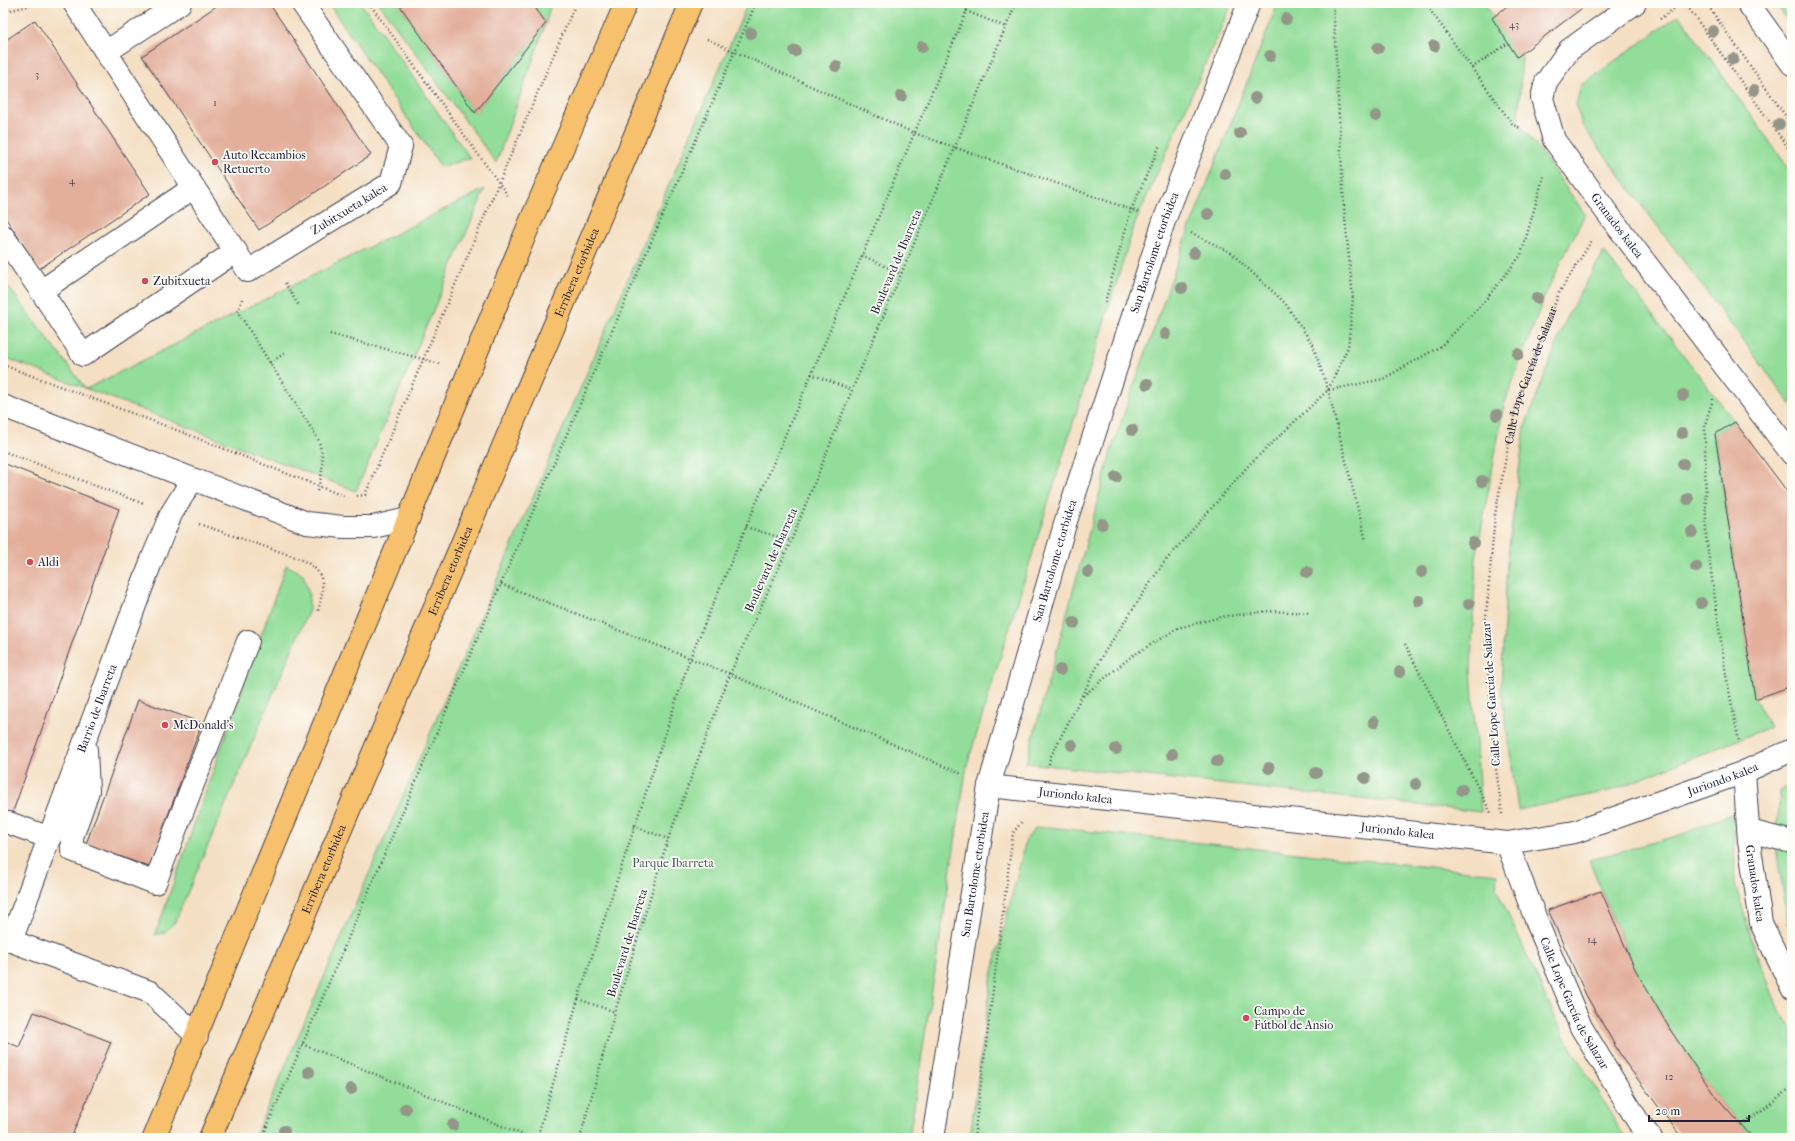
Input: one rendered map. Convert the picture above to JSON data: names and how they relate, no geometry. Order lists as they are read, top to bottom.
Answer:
{
  "streets": {
    "main road": ["Erribera etorbidea"],
    "street": [
      "Zubitxueta kalea",
      "Granados kalea",
      "San Bartolome etorbidea",
      "Calle Lope García de Salazar",
      "Barrio de Ibarreta",
      "Juriondo kalea"
    ],
    "path": ["Boulevard de Ibarreta"]
  },
  "crossings": [
    ["Granados kalea", "Calle Lope García de Salazar"],
    ["Granados kalea", "Juriondo kalea"],
    ["San Bartolome etorbidea", "Juriondo kalea"],
    ["Calle Lope García de Salazar", "Juriondo kalea"]
  ],
  "parks": ["Parque Ibarreta"],
  "places": [
    "Auto Recambios Retuerto",
    "Zubitxueta",
    "Aldi",
    "McDonald's",
    "Campo de Fútbol de Ansio"
  ],
  "house_numbers": [
    "43",
    "3",
    "1",
    "4",
    "14",
    "12"
  ],
  "scale_bar": "20 m"
}
